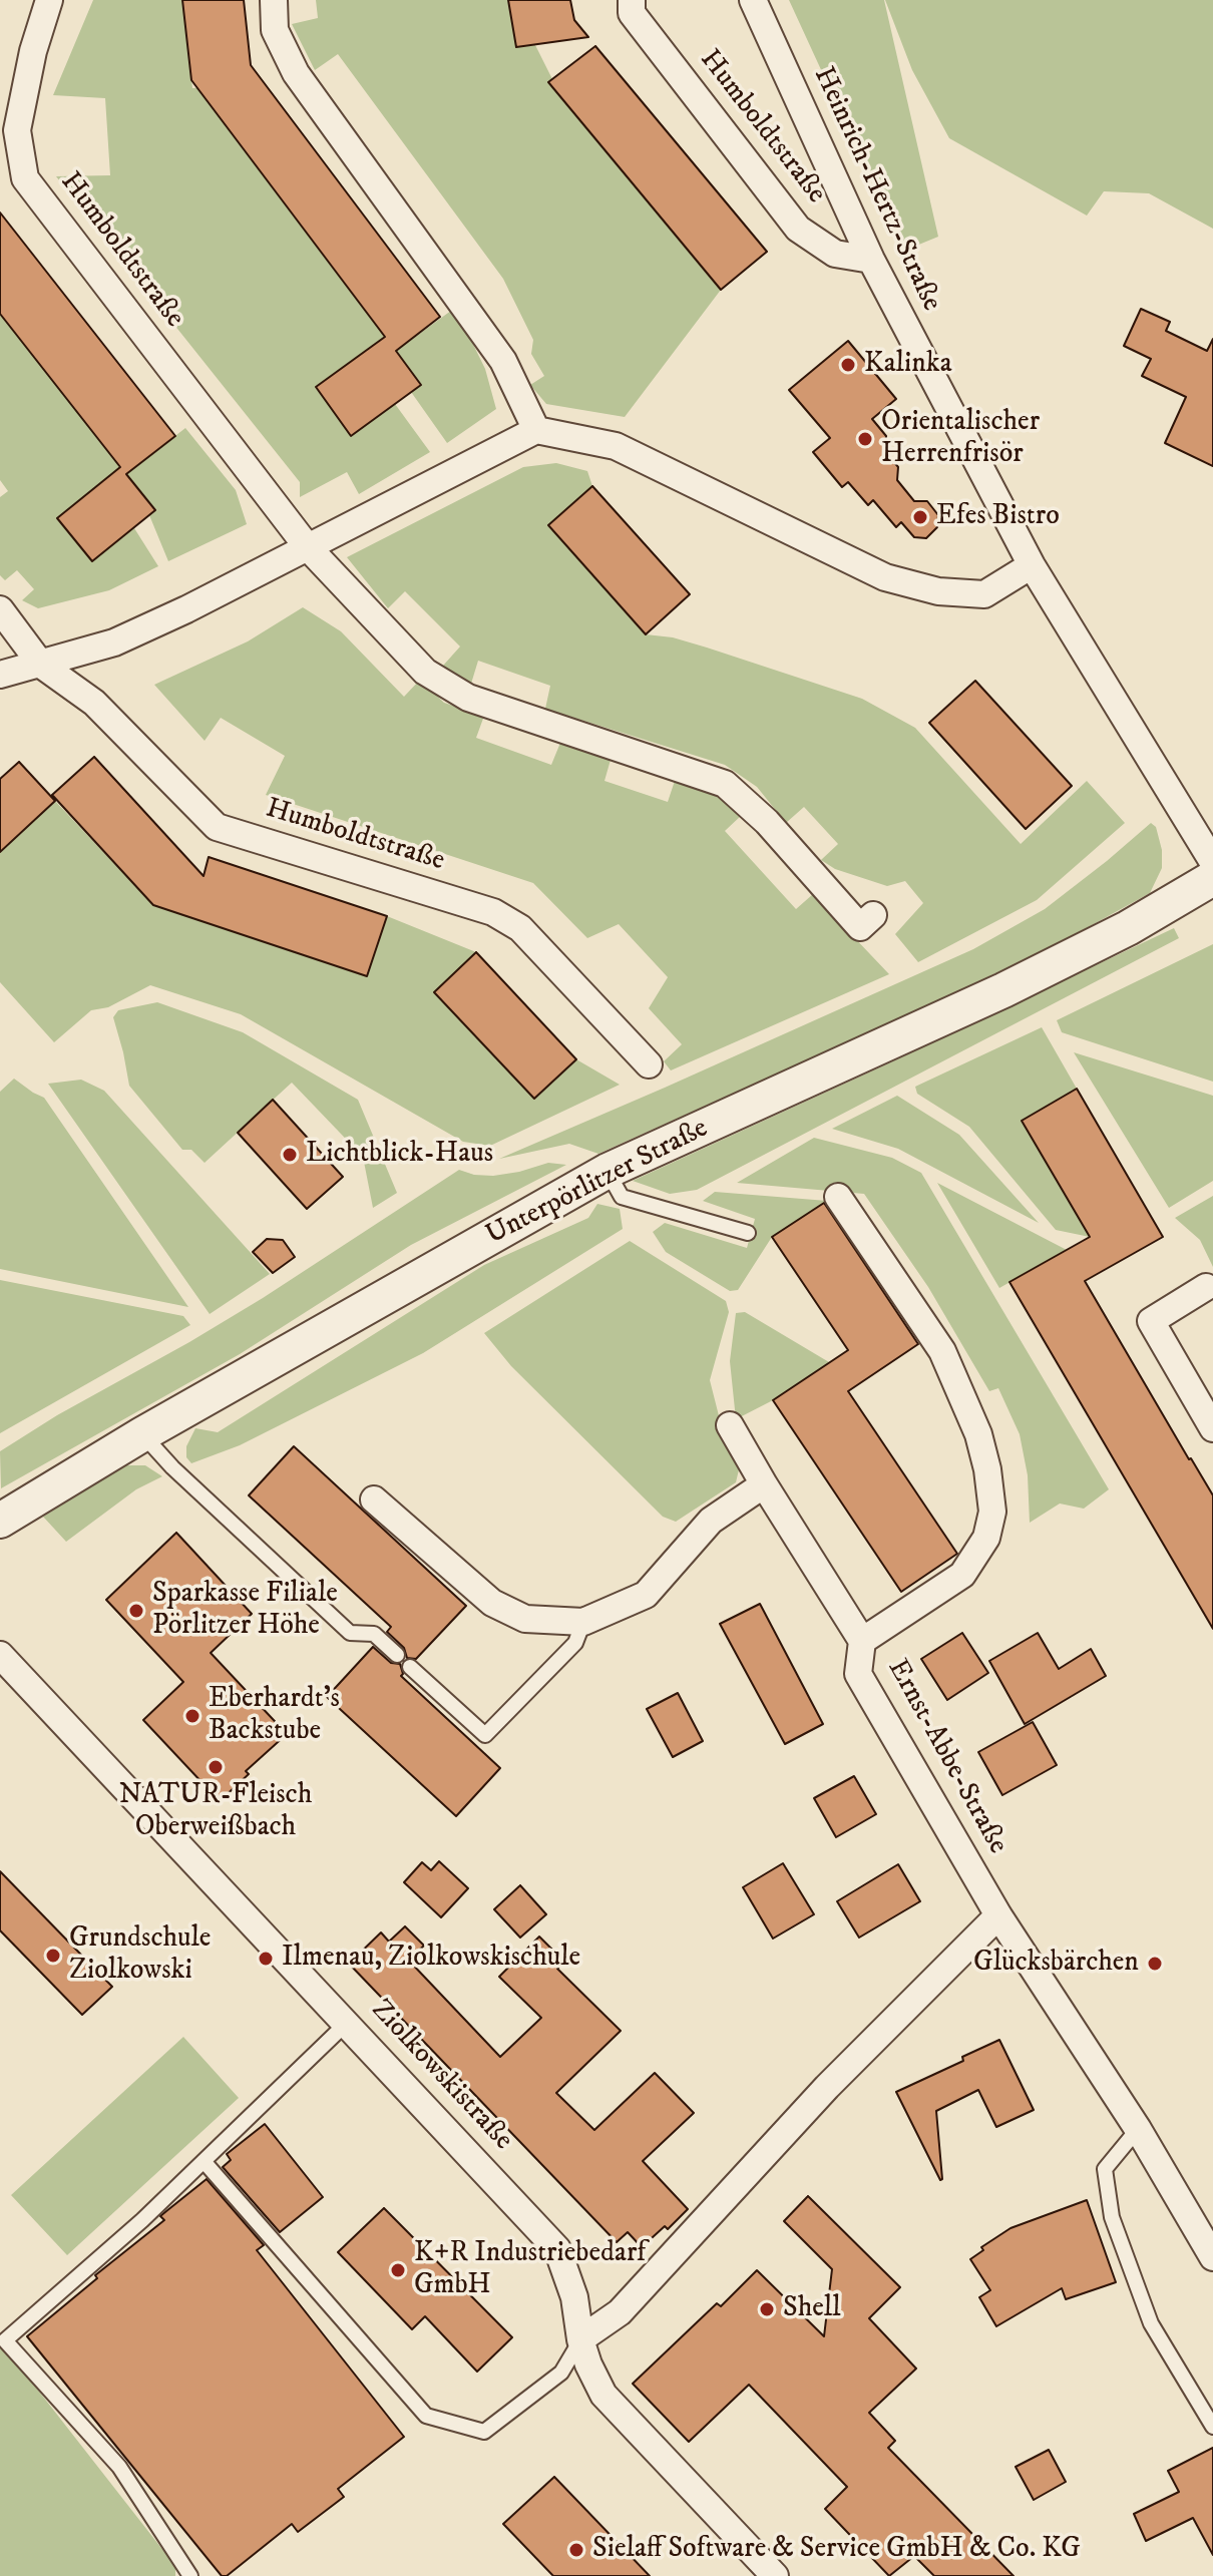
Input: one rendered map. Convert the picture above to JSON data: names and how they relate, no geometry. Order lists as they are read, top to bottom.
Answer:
{
  "streets": {
    "street": [
      "Humboldtstraße",
      "Heinrich-Hertz-Straße",
      "Unterpörlitzer Straße",
      "Ernst-Abbe-Straße",
      "Ziolkowskistraße"
    ]
  },
  "crossings": [
    ["Humboldtstraße", "Heinrich-Hertz-Straße"]
  ],
  "places": [
    "Kalinka",
    "Orientalischer Herrenfrisör",
    "Efes Bistro",
    "Lichtblick-Haus",
    "Sparkasse Filiale Pörlitzer Höhe",
    "Eberhardt's Backstube",
    "NATUR-Fleisch Oberweißbach",
    "Grundschule Ziolkowski",
    "Ilmenau, Ziolkowskischule",
    "Glücksbärchen",
    "K+R Industriebedarf GmbH",
    "Shell",
    "Sielaff Software & Service GmbH & Co. KG"
  ]
}
